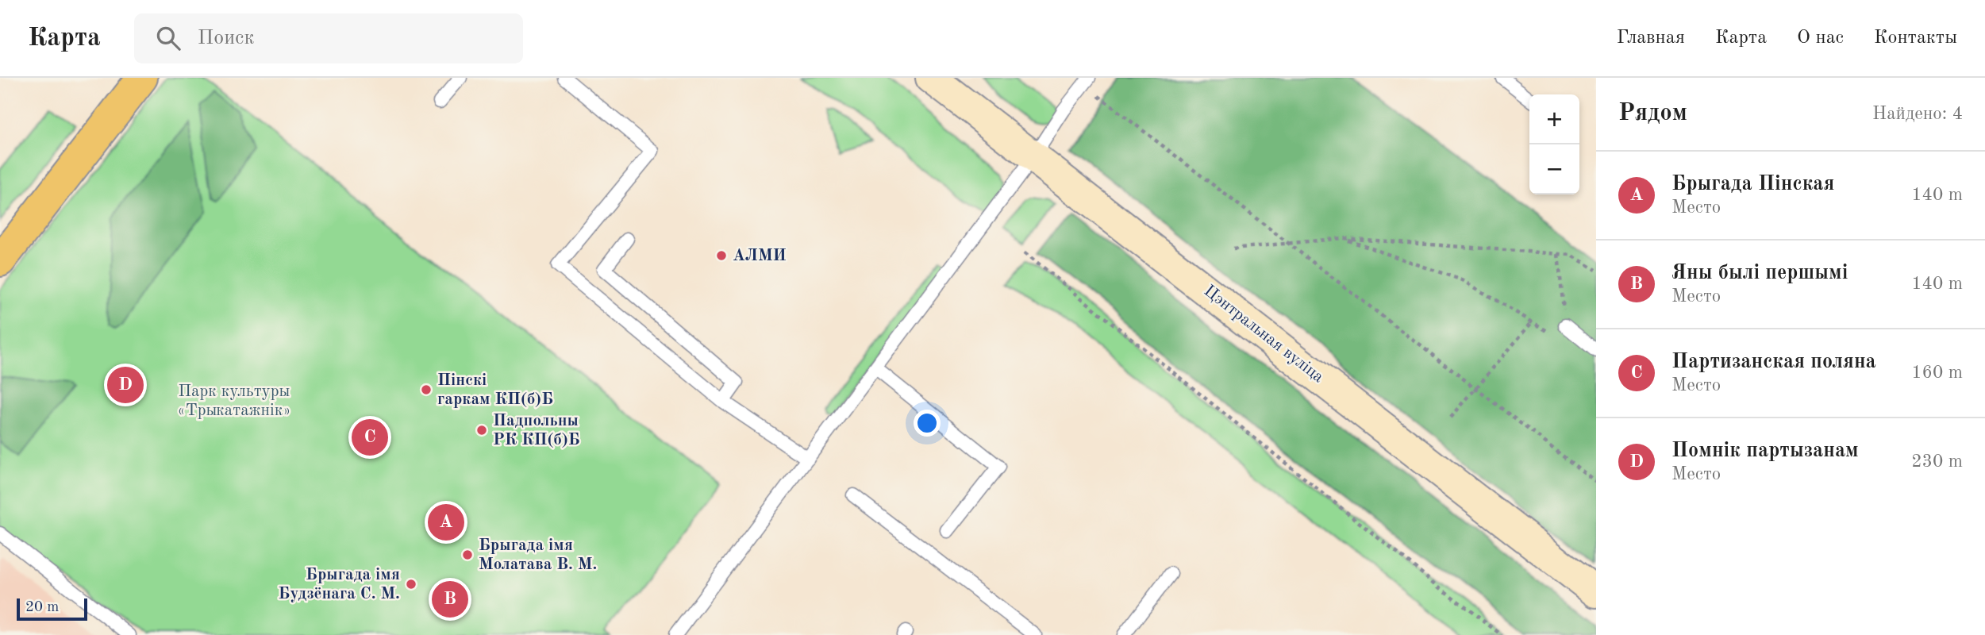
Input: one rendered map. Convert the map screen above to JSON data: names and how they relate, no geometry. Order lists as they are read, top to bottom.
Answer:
{
  "streets": {
    "main road": ["Цэнтральная вуліца"]
  },
  "parks": ["Парк культуры «Трыкатажнік»"],
  "places": [
    "АЛМИ",
    "Пінскі гаркам КП(б)Б",
    "Падпольны РК КП(б)Б",
    "Брыгада імя Молатава В. М.",
    "Брыгада імя Будзёнага С. М."
  ],
  "scale_bar": "20 m",
  "page": {
    "header": "Карта",
    "search": "Поиск",
    "nav": [
      "Главная",
      "Карта",
      "О нас",
      "Контакты"
    ],
    "heading": ["Рядом", "Найдено: 4"],
    "map_buttons": ["+", "−"],
    "list": [
      {
        "mark": "A",
        "name": "Брыгада Пінская",
        "note": "Место",
        "value": "140 m"
      },
      {
        "mark": "B",
        "name": "Яны былі першымі",
        "note": "Место",
        "value": "140 m"
      },
      {
        "mark": "C",
        "name": "Партизанская поляна",
        "note": "Место",
        "value": "160 m"
      },
      {
        "mark": "D",
        "name": "Помнік партызанам",
        "note": "Место",
        "value": "230 m"
      }
    ],
    "pins": [
      "D",
      "C",
      "A",
      "B"
    ],
    "scale": "20 m"
  }
}
